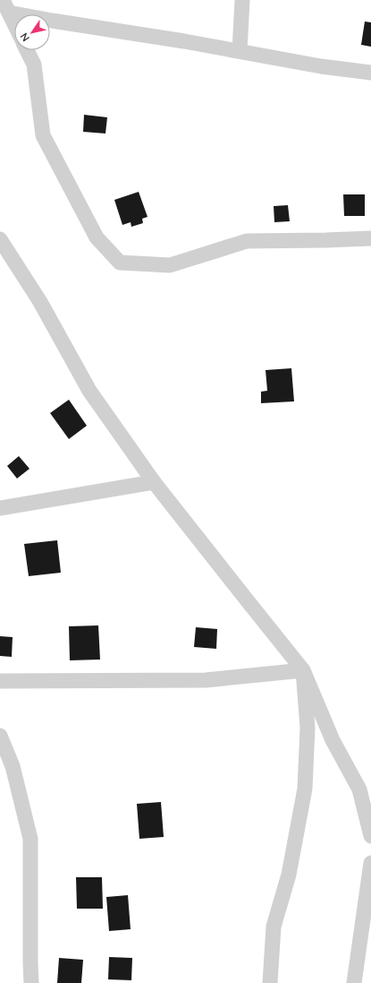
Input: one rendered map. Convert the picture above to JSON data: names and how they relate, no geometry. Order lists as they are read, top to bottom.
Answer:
{
  "north": "bottom left"
}
